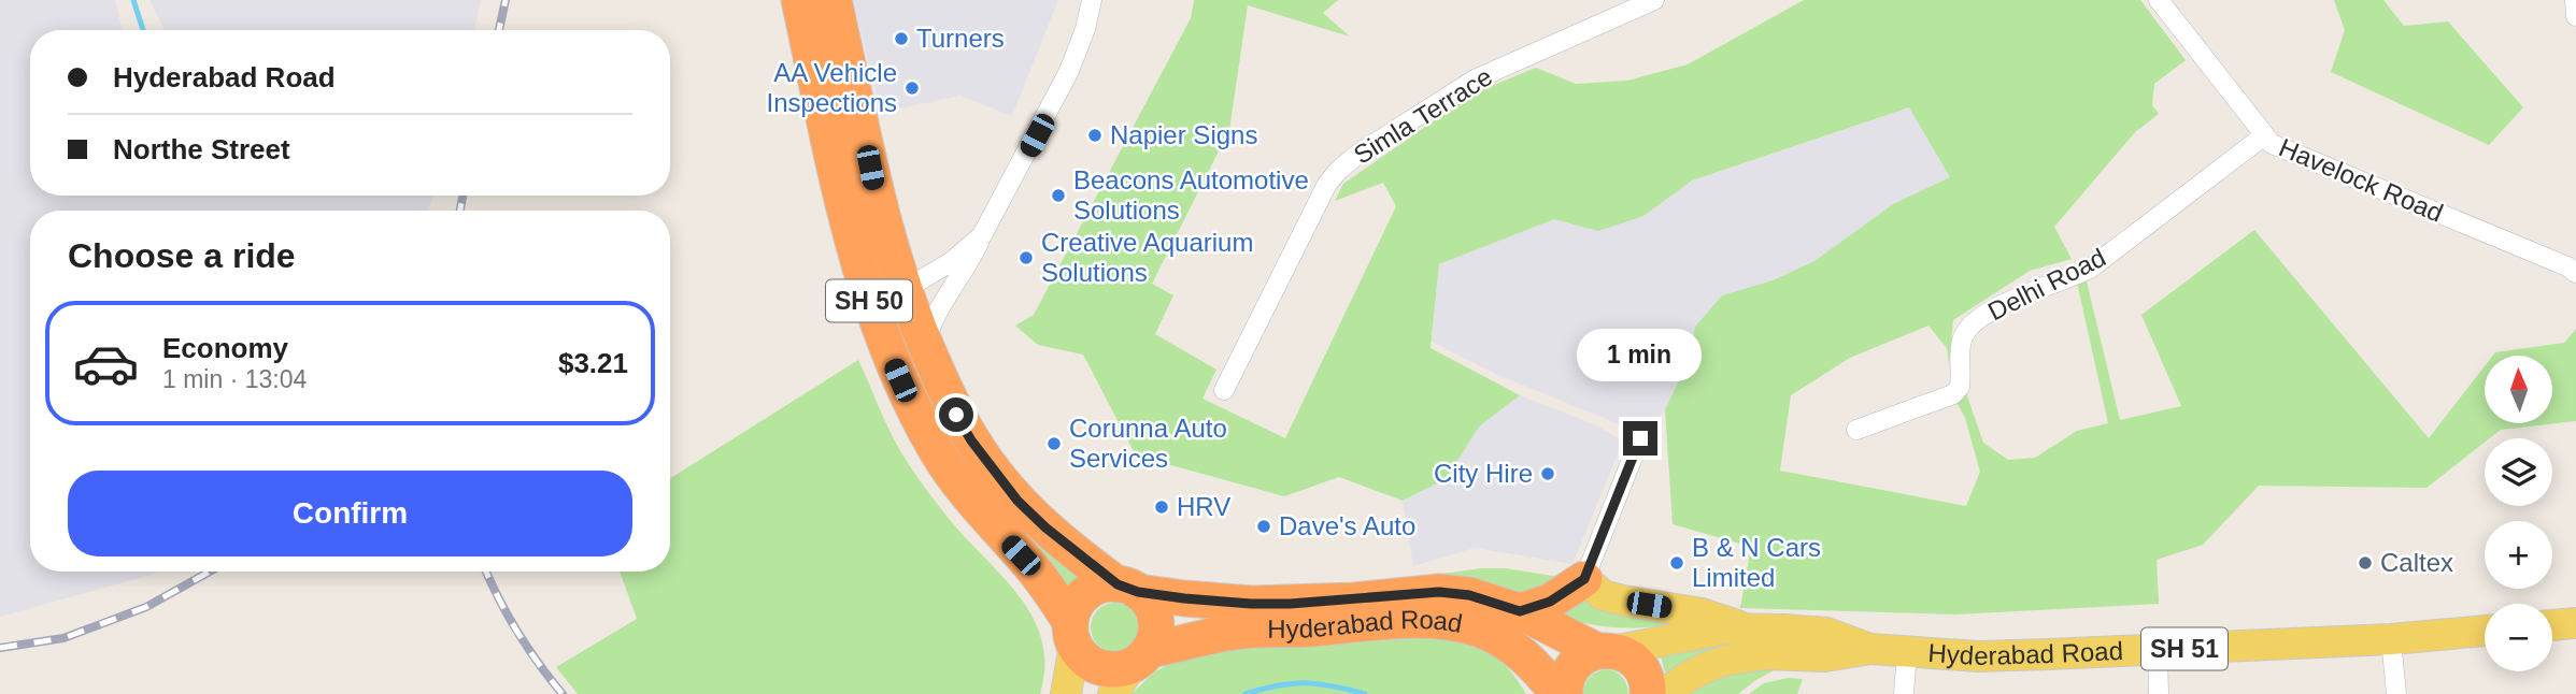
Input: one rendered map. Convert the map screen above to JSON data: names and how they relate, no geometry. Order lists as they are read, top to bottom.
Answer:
{
  "streets": {
    "highway": ["SH 50", "Hyderabad Road", "SH 51"],
    "street": ["Simla Terrace", "Havelock Road", "Delhi Road"]
  },
  "crossings": [
    ["Havelock Road", "Delhi Road"],
    ["SH 50", "Hyderabad Road"],
    ["Hyderabad Road", "SH 51"]
  ],
  "places": [
    "Turners",
    "AA Vehicle Inspections",
    "Napier Signs",
    "Beacons Automotive Solutions",
    "Creative Aquarium Solutions",
    "Corunna Auto Services",
    "City Hire",
    "HRV",
    "Dave's Auto",
    "B & N Cars Limited",
    "Caltex"
  ],
  "north": "top",
  "page": {
    "banner": ["Hyderabad Road", "Northe Street"],
    "heading": "Choose a ride",
    "list": [
      {
        "name": "Economy",
        "note": "1 min · 13:04",
        "value": "$3.21"
      }
    ],
    "bubble": "1 min",
    "map_buttons": ["+", "−"],
    "buttons": "Confirm"
  }
}
